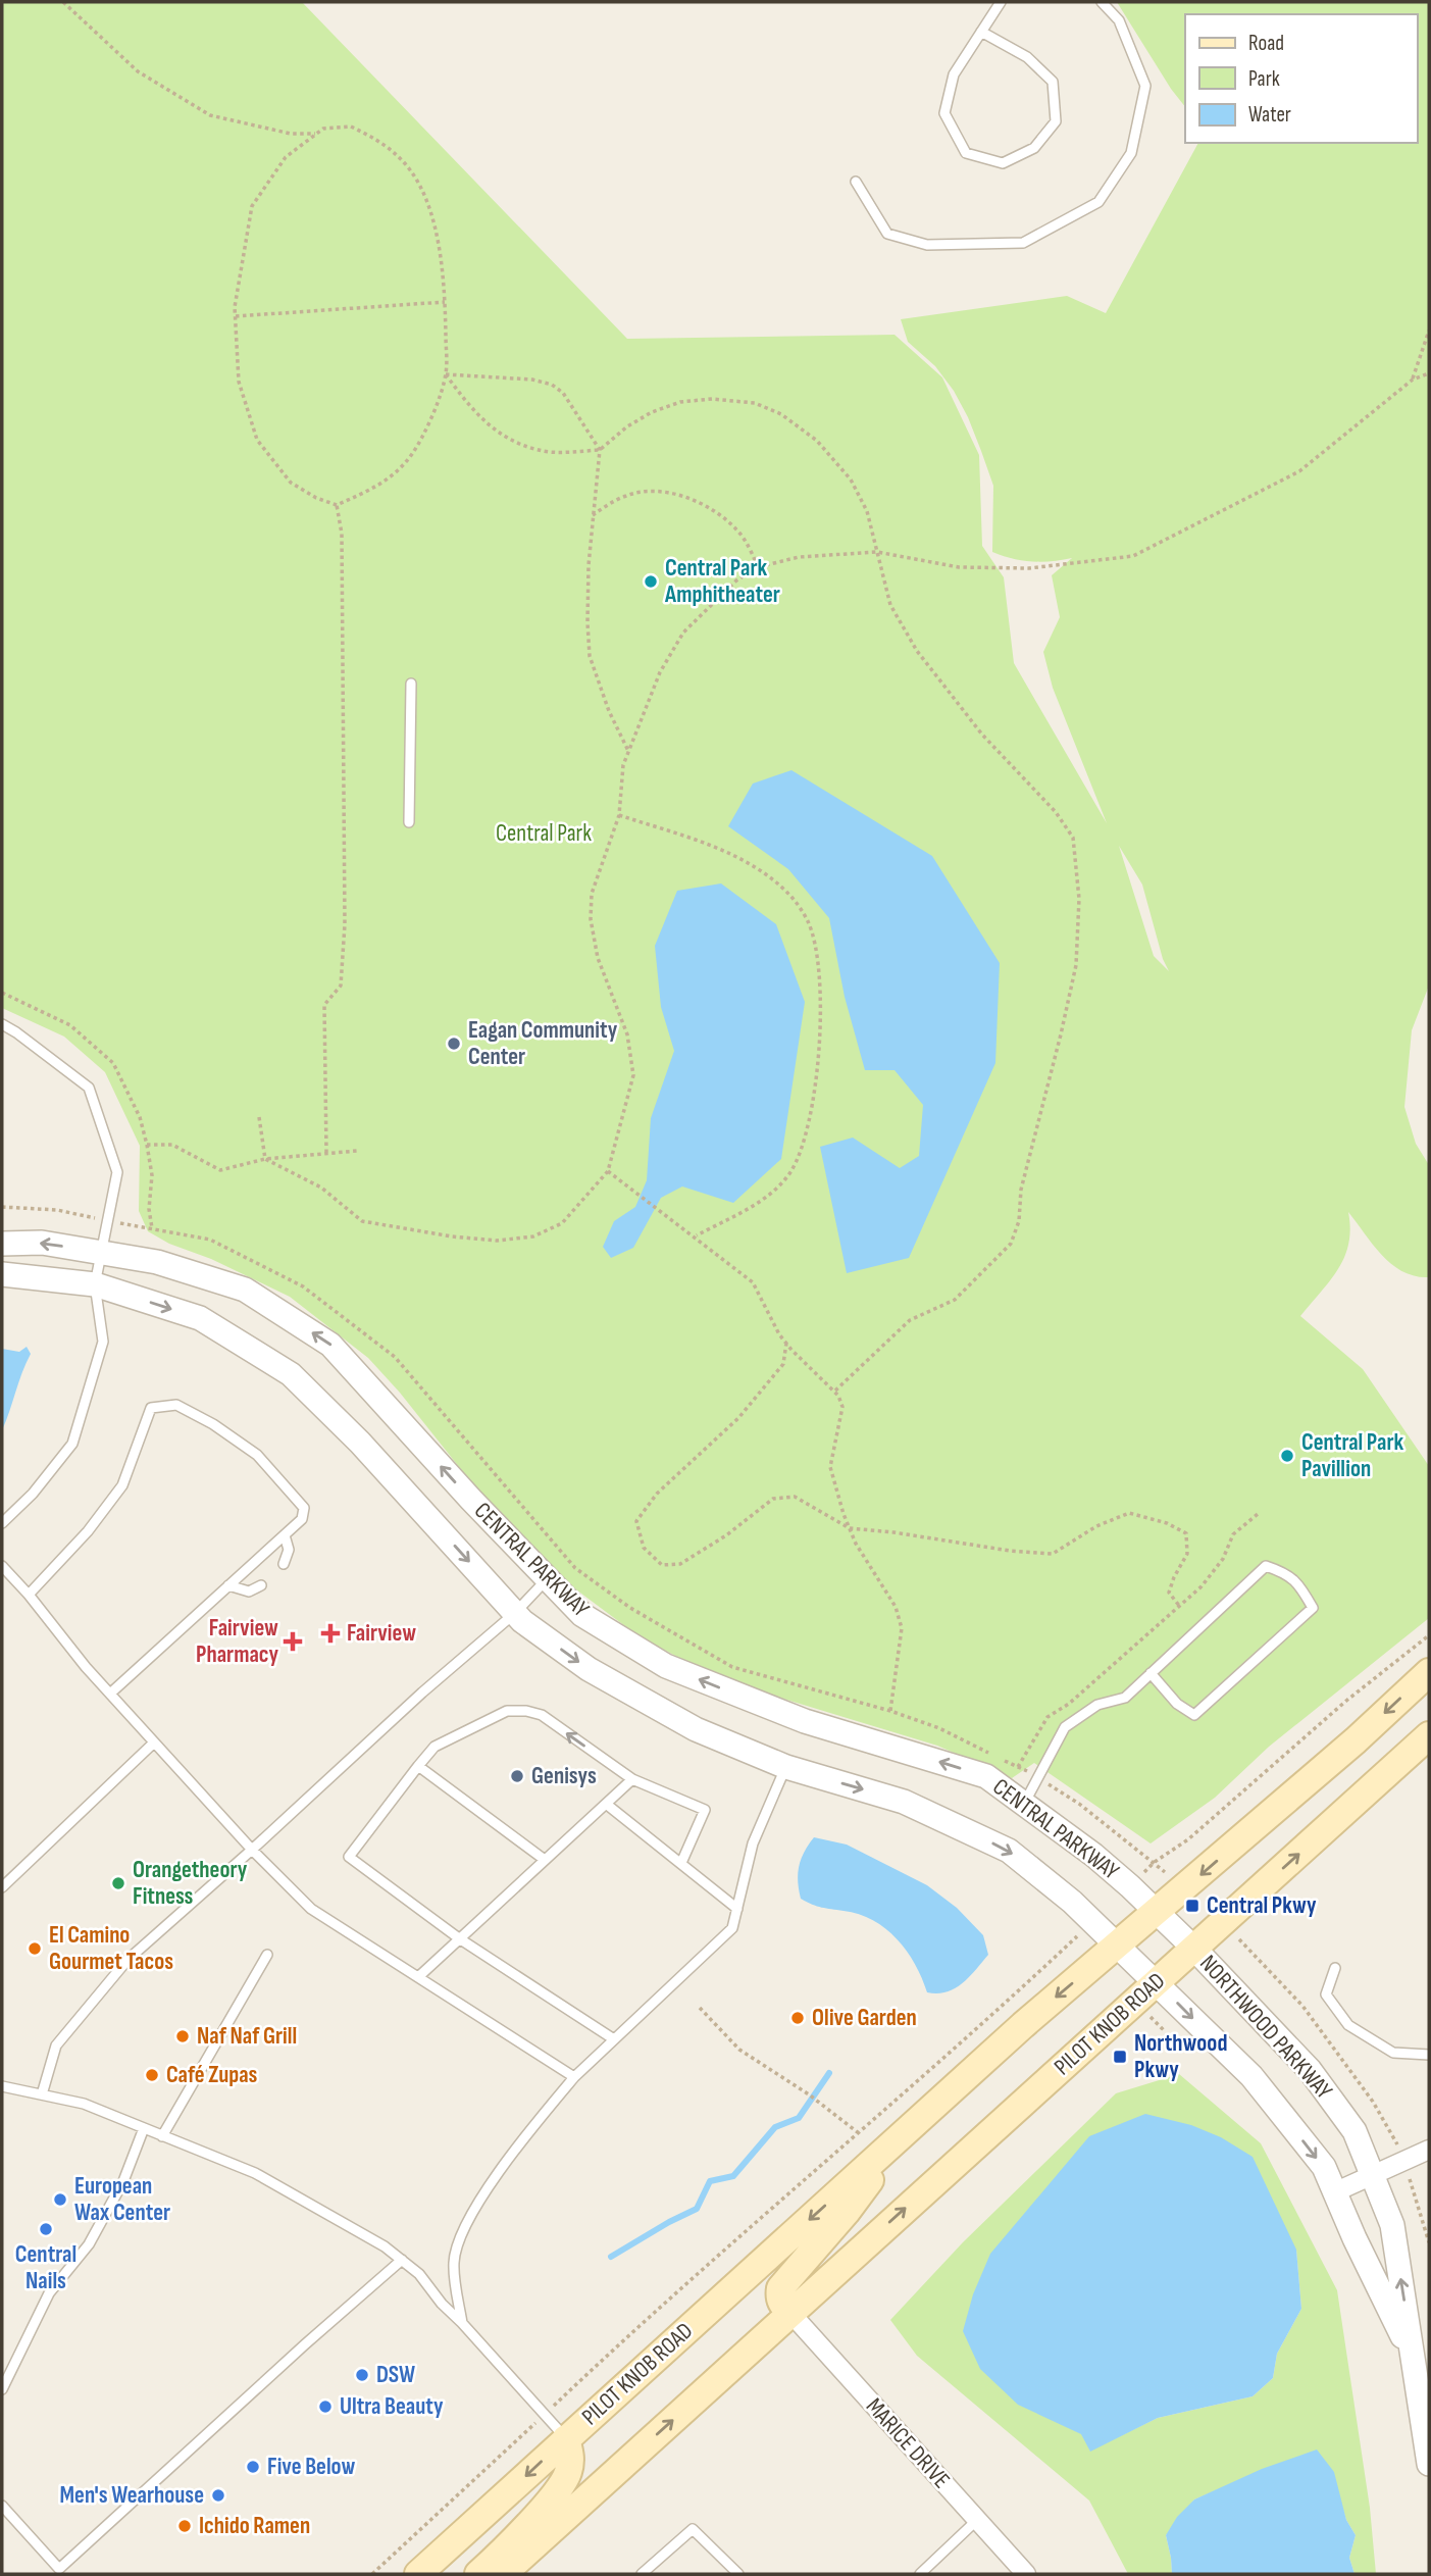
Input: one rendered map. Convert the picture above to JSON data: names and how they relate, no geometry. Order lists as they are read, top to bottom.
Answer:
{
  "streets": {
    "main road": ["PILOT KNOB ROAD"],
    "street": ["CENTRAL PARKWAY", "NORTHWOOD PARKWAY", "MARICE DRIVE"]
  },
  "crossings": [
    ["CENTRAL PARKWAY", "PILOT KNOB ROAD"],
    ["CENTRAL PARKWAY", "NORTHWOOD PARKWAY"],
    ["PILOT KNOB ROAD", "NORTHWOOD PARKWAY"],
    ["PILOT KNOB ROAD", "MARICE DRIVE"]
  ],
  "parks": ["Central Park"],
  "places": {
    "other": [
      "Central Park Amphitheater",
      "Eagan Community Center",
      "Central Park Pavillion",
      "Genisys",
      "Orangetheory Fitness",
      "El Camino Gourmet Tacos",
      "Olive Garden",
      "Naf Naf Grill",
      "Café Zupas",
      "European Wax Center",
      "Central Nails",
      "DSW",
      "Ultra Beauty",
      "Five Below",
      "Men's Wearhouse",
      "Ichido Ramen"
    ],
    "health": ["Fairview", "Fairview Pharmacy"],
    "transit": ["Central Pkwy", "Northwood Pkwy"]
  },
  "legend": ["Road", "Park", "Water"]
}
